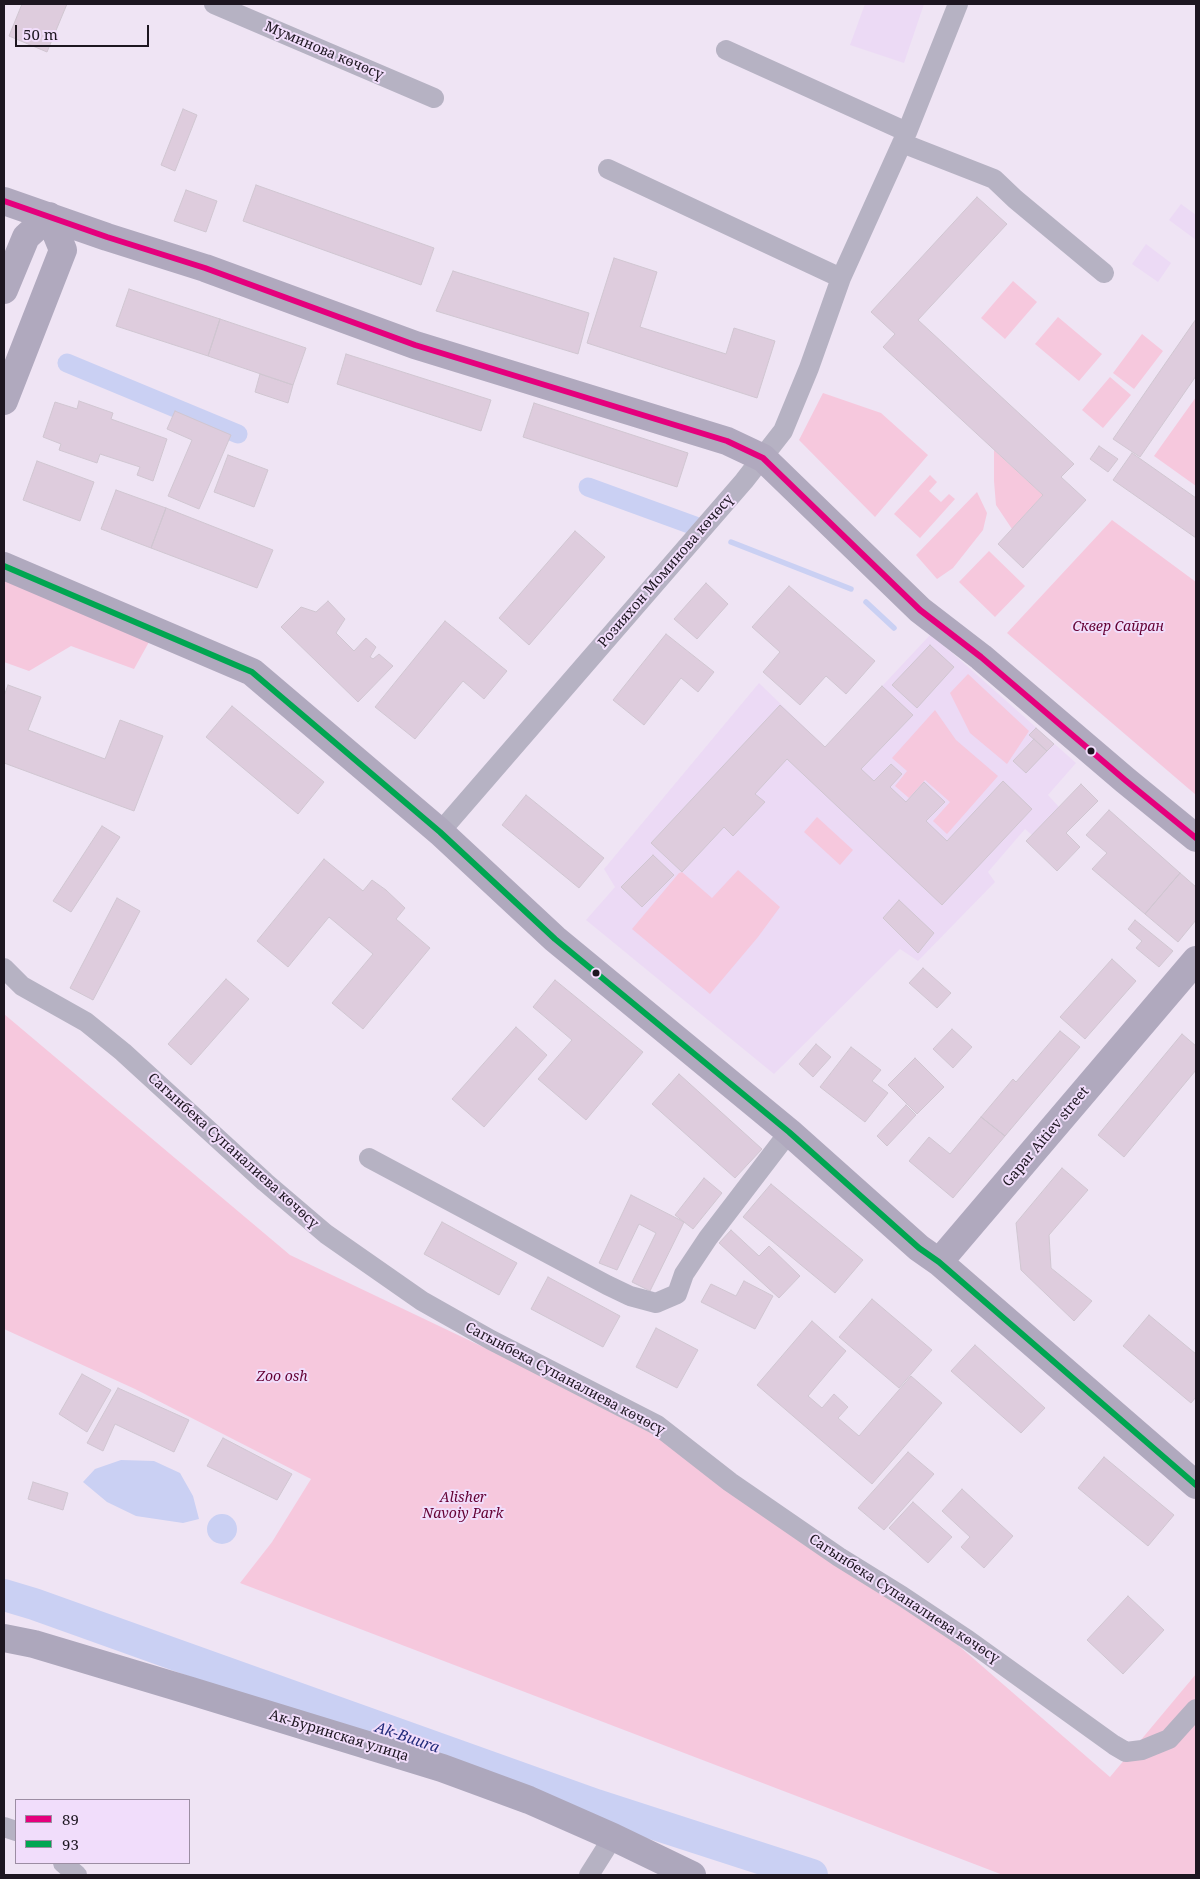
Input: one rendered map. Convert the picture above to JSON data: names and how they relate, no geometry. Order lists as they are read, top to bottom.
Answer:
{
  "streets": {
    "main road": ["Gapar Aitiev street"],
    "street": [
      "Муминова көчөсү",
      "Розияхон Моминова көчөсү",
      "Сагынбека Супаналиева көчөсү",
      "Ак-Буринская улица"
    ]
  },
  "water": ["Ak-Buura"],
  "parks": ["Сквер Сайран", "Zoo osh", "Alisher Navoiy Park"],
  "lines": ["transit line 89", "transit line 93"],
  "legend": ["89", "93"],
  "scale_bar": "50 m"
}
